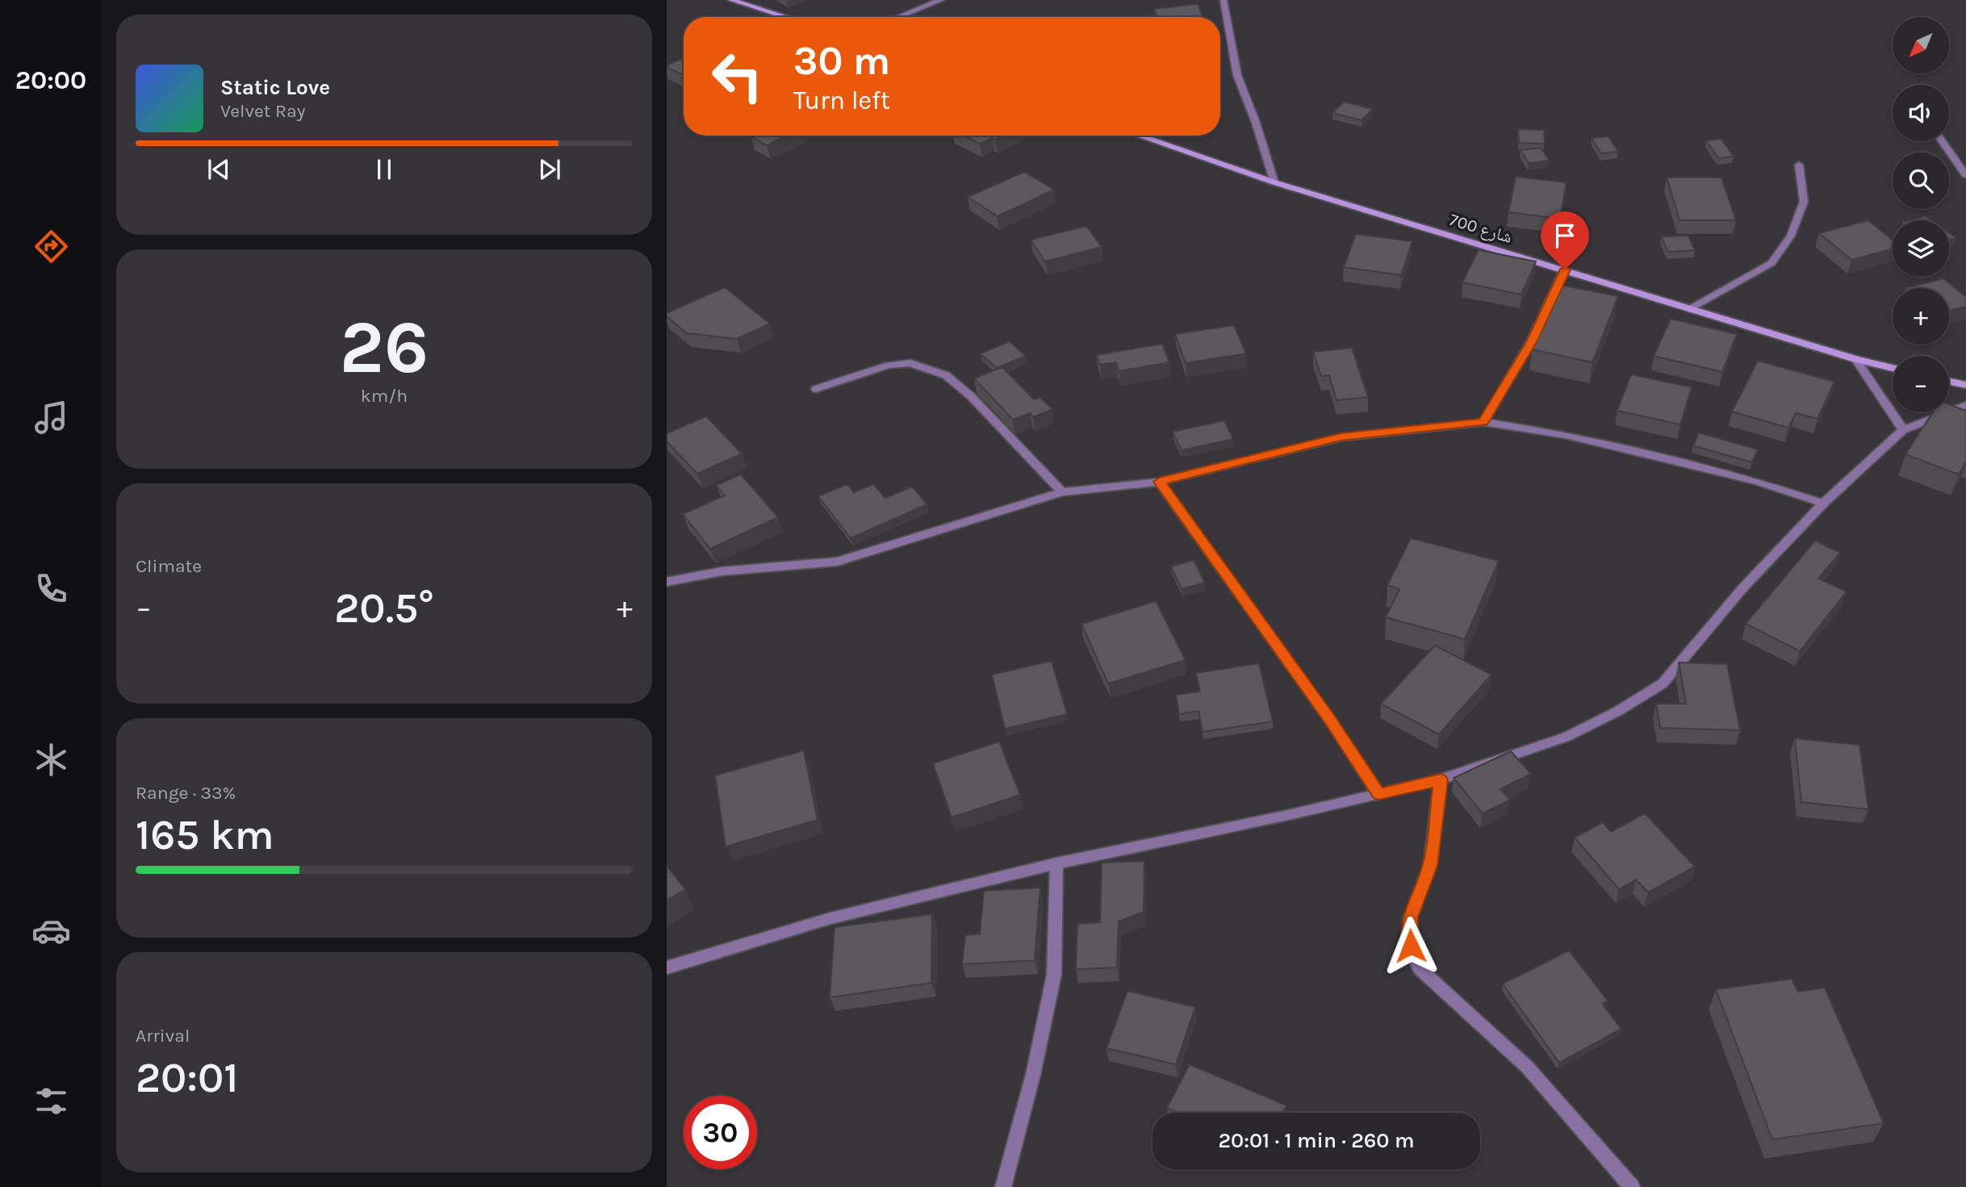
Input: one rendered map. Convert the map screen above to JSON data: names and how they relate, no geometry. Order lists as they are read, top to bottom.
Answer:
{
  "streets": {
    "main road": ["شارع 700"]
  },
  "north": "bottom left",
  "page": {
    "tabs": "20:00",
    "map_buttons": ["+", "−"],
    "turn": ["30 m", "Turn left"],
    "song": ["Static Love", "Velvet Ray"],
    "tile": [
      ["26", "km/h"],
      "Climate",
      ["Range · 33%", "165 km"],
      ["Arrival", "20:01"]
    ],
    "heat": ["−", "20.5°", "+"],
    "limit": "30",
    "trip": "20:01 · 1 min · 260 m"
  }
}
